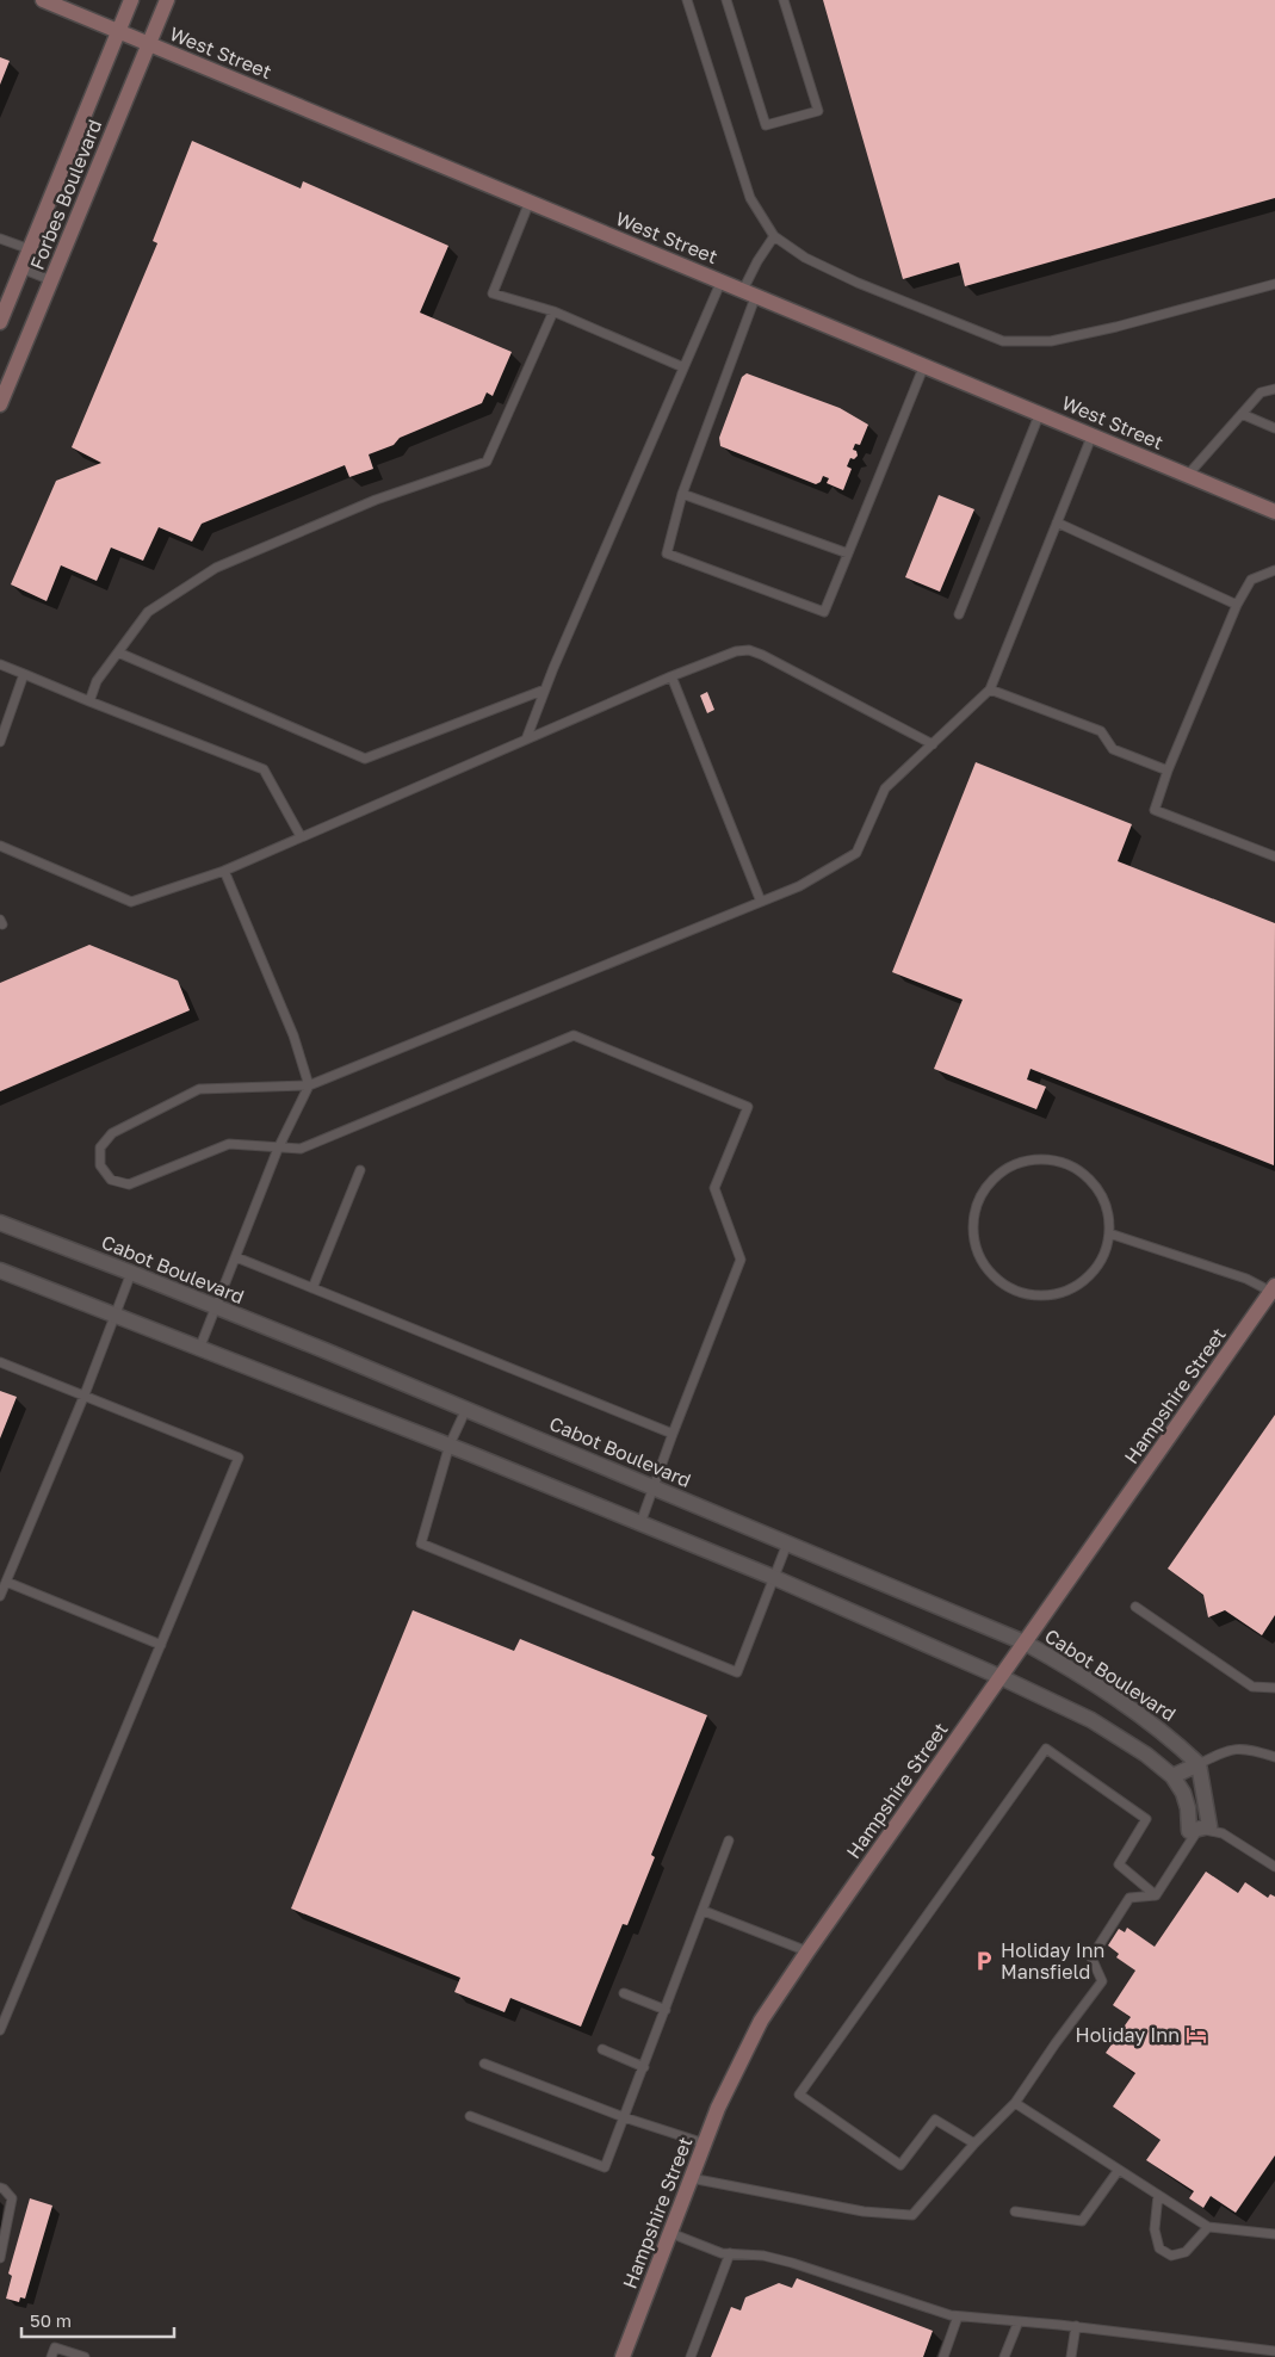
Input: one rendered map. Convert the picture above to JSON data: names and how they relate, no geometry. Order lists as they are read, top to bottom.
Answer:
{
  "streets": {
    "street": [
      "West Street",
      "Forbes Boulevard",
      "Cabot Boulevard",
      "Hampshire Street"
    ]
  },
  "crossings": [
    ["West Street", "Forbes Boulevard"],
    ["Cabot Boulevard", "Hampshire Street"]
  ],
  "places": {
    "parking": ["Holiday Inn Mansfield"],
    "hotel": ["Holiday Inn"]
  },
  "scale_bar": "50 m"
}
